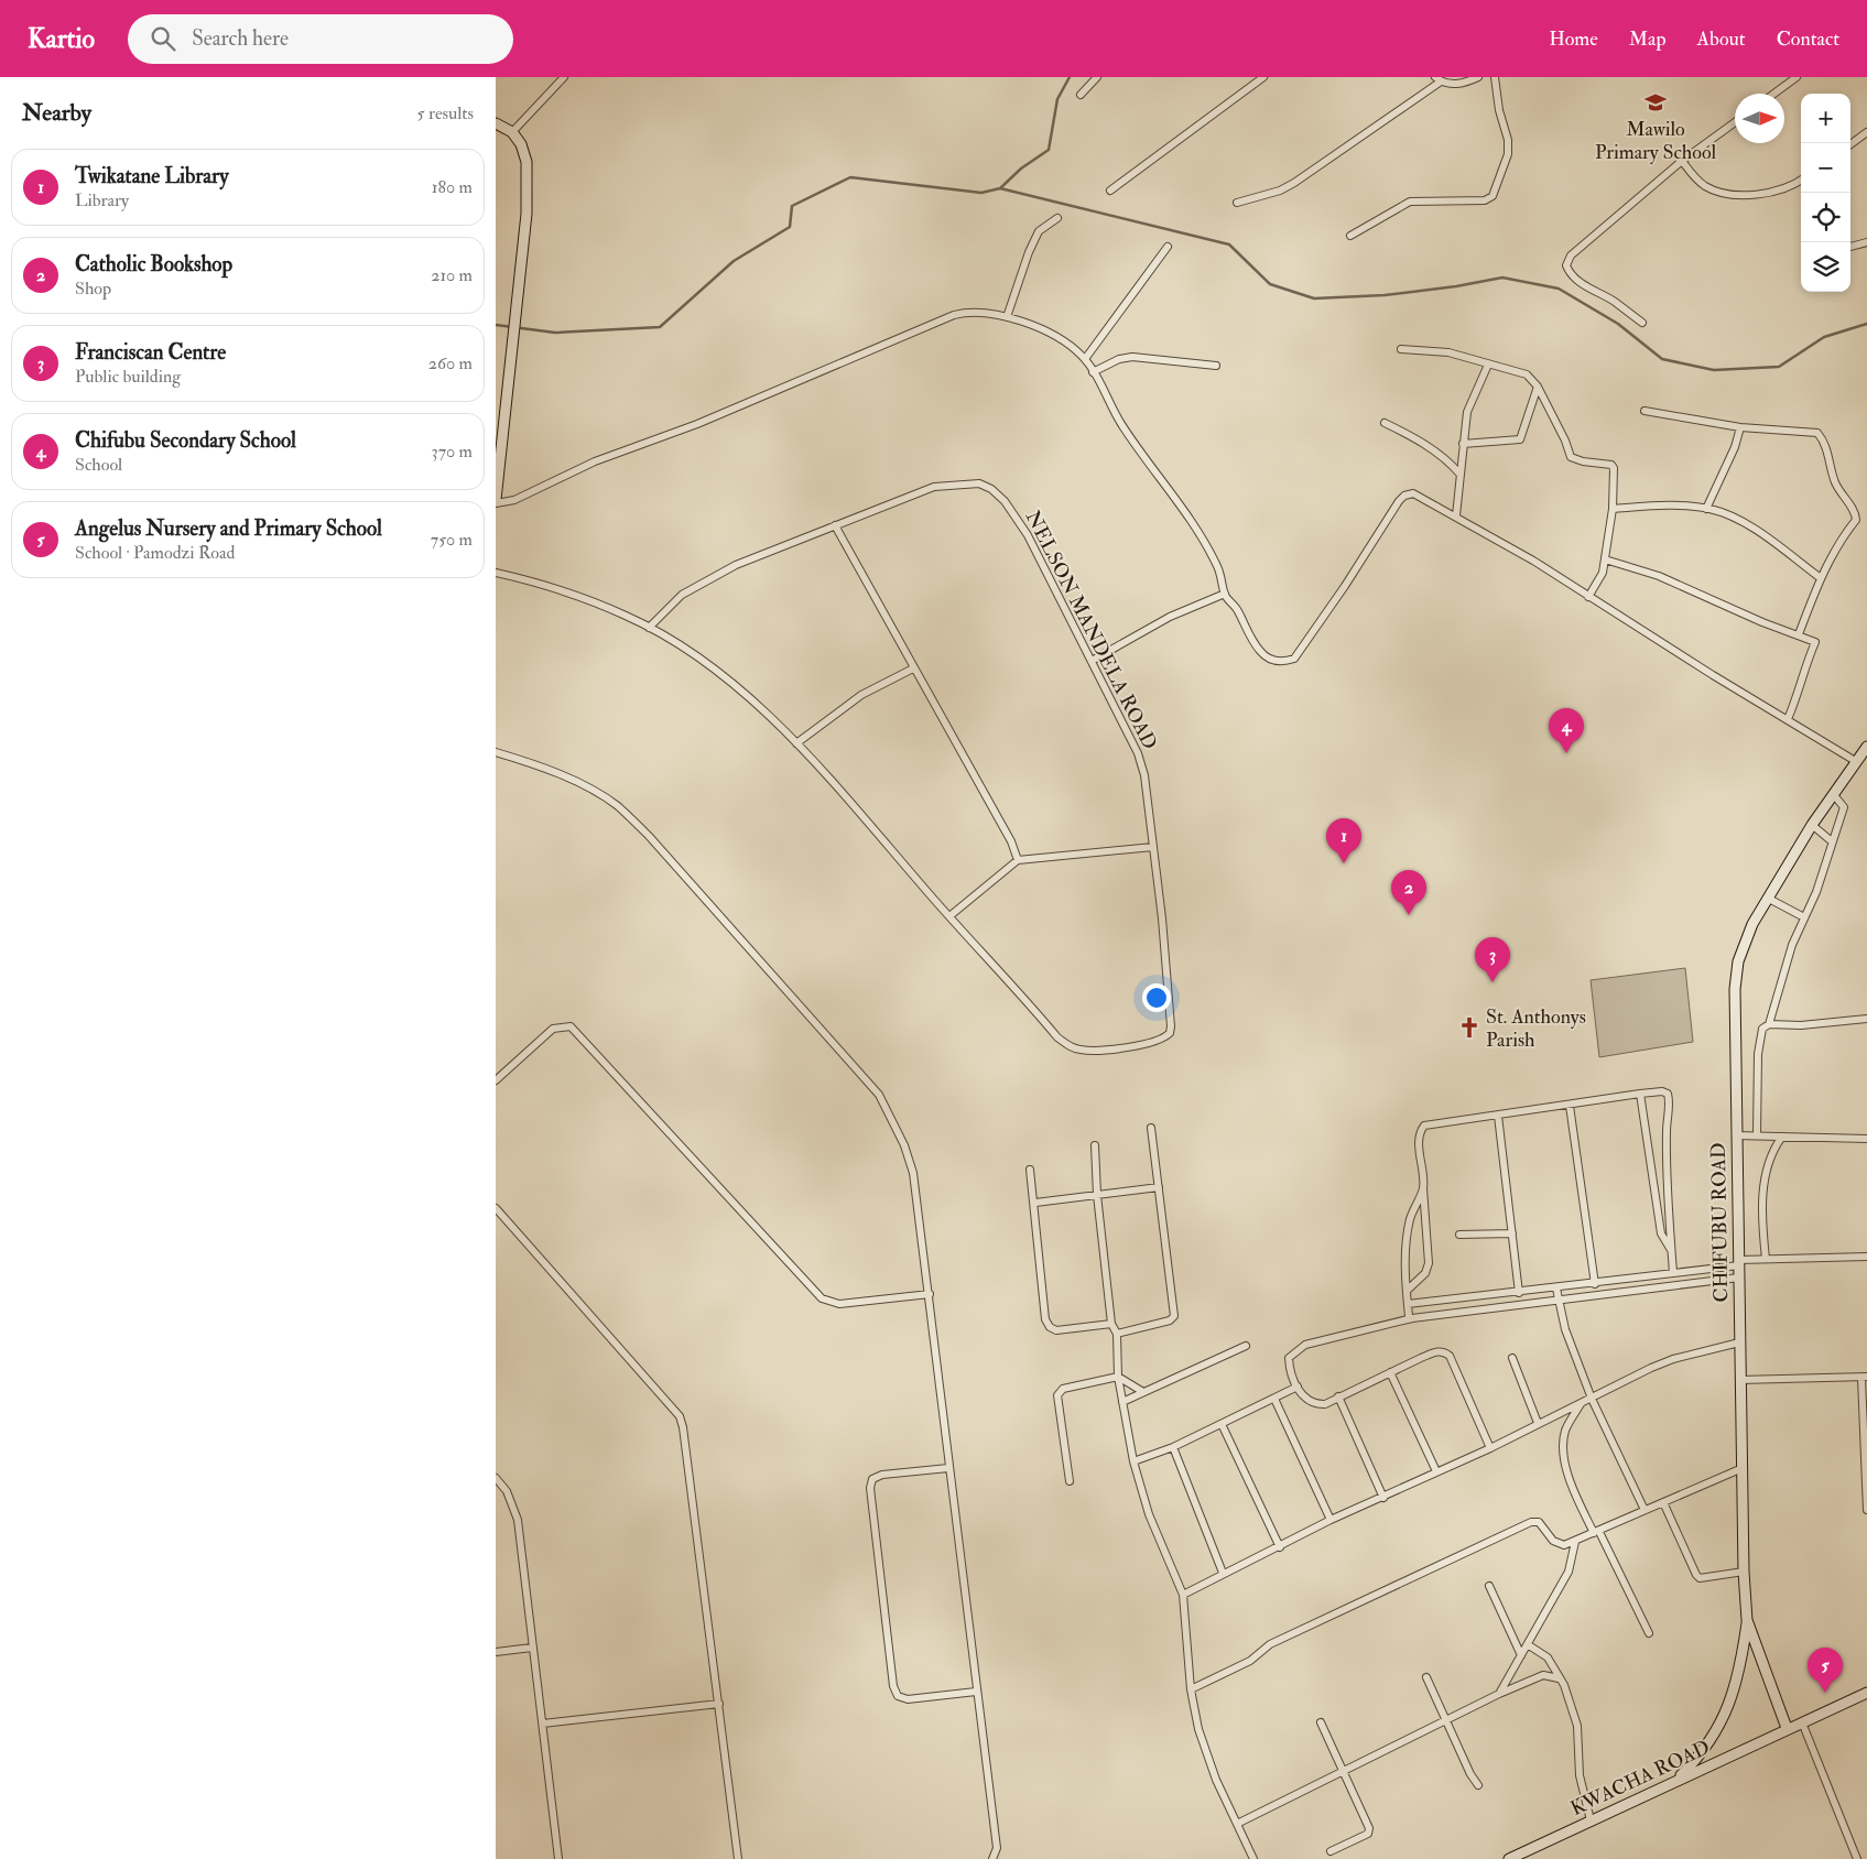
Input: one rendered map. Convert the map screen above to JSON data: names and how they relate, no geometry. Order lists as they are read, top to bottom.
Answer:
{
  "streets": {
    "main road": ["CHIFUBU ROAD", "KWACHA ROAD"],
    "street": ["NELSON MANDELA ROAD"]
  },
  "crossings": [
    ["CHIFUBU ROAD", "KWACHA ROAD"]
  ],
  "places": {
    "school or university": ["Mawilo Primary School"],
    "church": ["St. Anthonys Parish"]
  },
  "north": "right",
  "page": {
    "header": "Kartio",
    "search": "Search here",
    "nav": [
      "Home",
      "Map",
      "About",
      "Contact"
    ],
    "heading": ["Nearby", "5 results"],
    "map_buttons": ["+", "−"],
    "list": [
      {
        "mark": "1",
        "name": "Twikatane Library",
        "note": "Library",
        "value": "180 m"
      },
      {
        "mark": "2",
        "name": "Catholic Bookshop",
        "note": "Shop",
        "value": "210 m"
      },
      {
        "mark": "3",
        "name": "Franciscan Centre",
        "note": "Public building",
        "value": "260 m"
      },
      {
        "mark": "4",
        "name": "Chifubu Secondary School",
        "note": "School",
        "value": "370 m"
      },
      {
        "mark": "5",
        "name": "Angelus Nursery and Primary School",
        "note": "School · Pamodzi Road",
        "value": "750 m"
      }
    ],
    "pins": [
      "4",
      "1",
      "2",
      "3",
      "5"
    ]
  }
}
